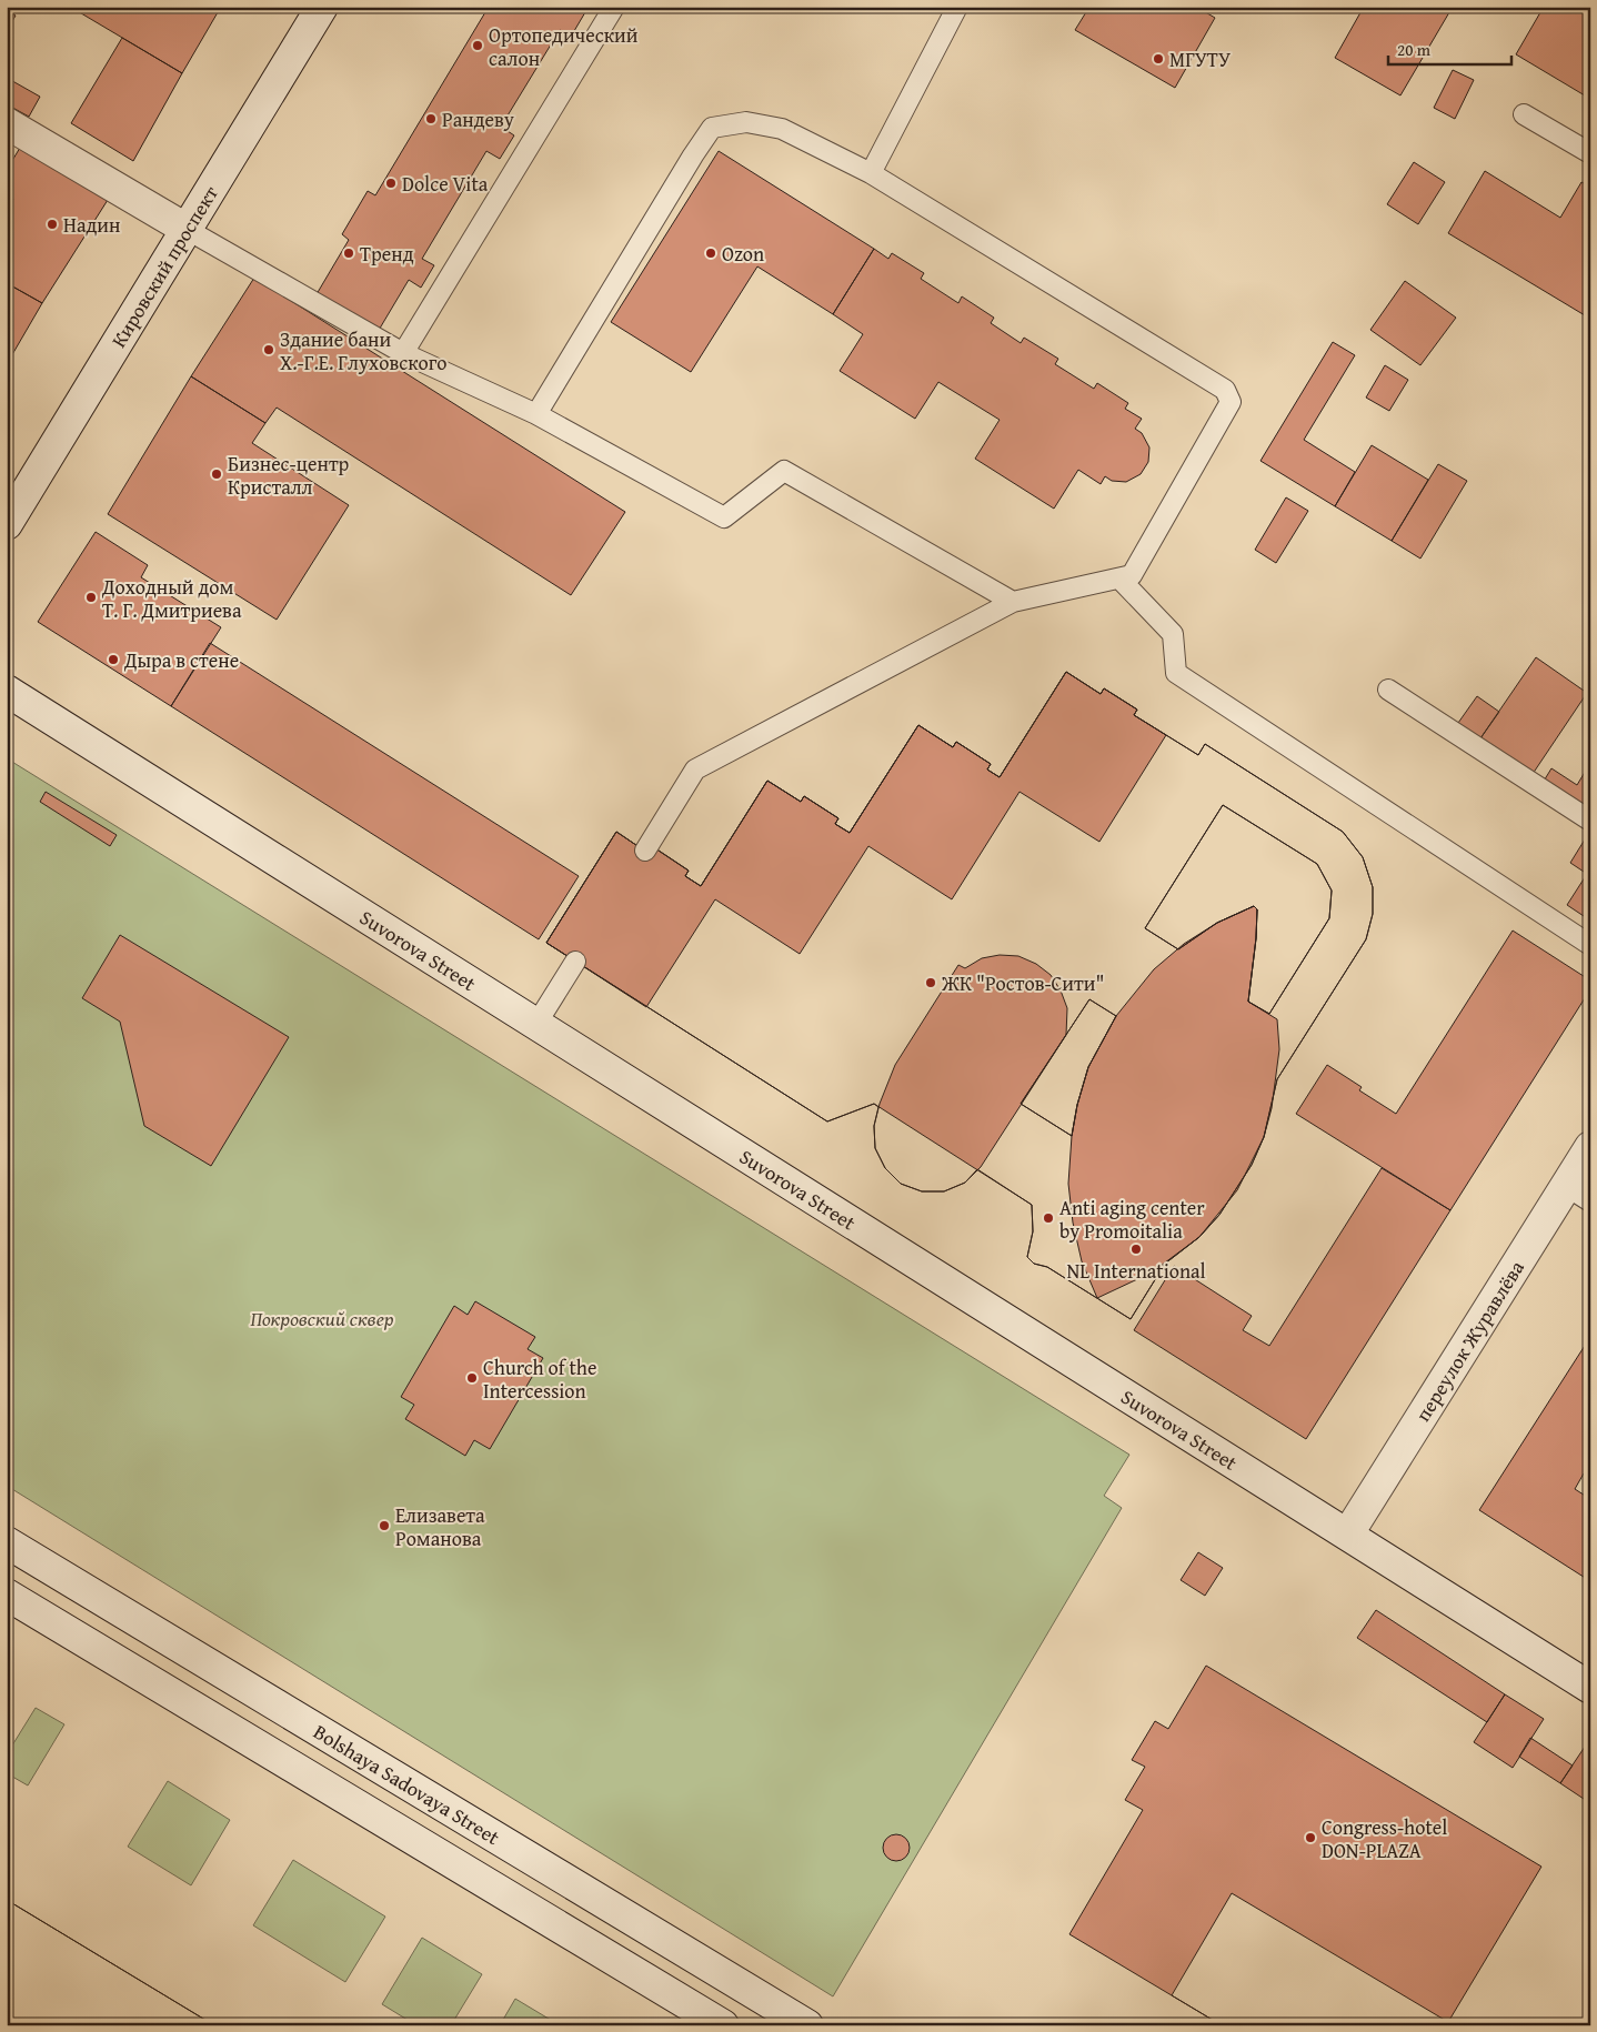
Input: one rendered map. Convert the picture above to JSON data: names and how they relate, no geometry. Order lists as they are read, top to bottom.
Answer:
{
  "streets": {
    "street": [
      "Кировский проспект",
      "Suvorova Street",
      "переулок Журавлёва",
      "Bolshaya Sadovaya Street"
    ]
  },
  "crossings": [
    ["Suvorova Street", "переулок Журавлёва"]
  ],
  "parks": ["Покровский сквер"],
  "places": [
    "Ортопедический салон",
    "МГУТУ",
    "Рандеву",
    "Dolce Vita",
    "Надин",
    "Тренд",
    "Ozon",
    "Здание бани Х.-Г.Е. Глуховского",
    "Бизнес-центр Кристалл",
    "Доходный дом Т. Г. Дмитриева",
    "Дыра в стене",
    "ЖК \"Ростов-Сити\"",
    "Anti aging center by Promoitalia",
    "NL International",
    "Church of the Intercession",
    "Елизавета Романова",
    "Congress-hotel DON-PLAZA"
  ],
  "scale_bar": "20 m"
}
